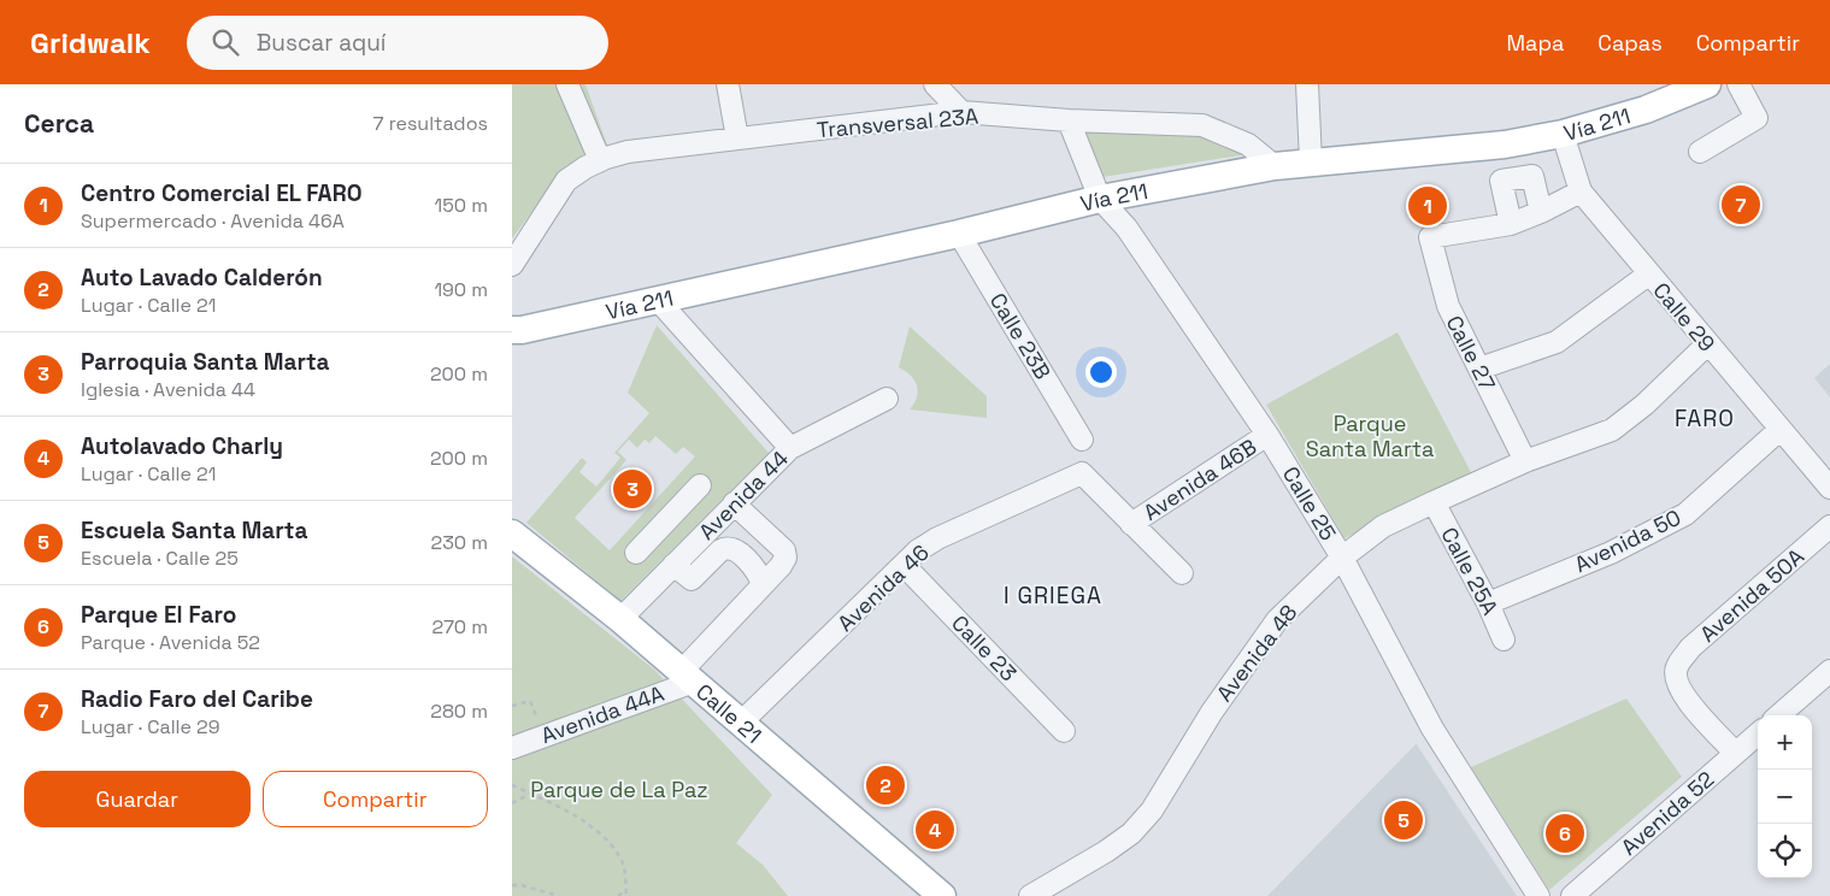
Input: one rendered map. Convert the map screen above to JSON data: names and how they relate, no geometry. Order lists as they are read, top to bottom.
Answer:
{
  "streets": {
    "main road": ["Vía 211", "Calle 21"],
    "street": [
      "Transversal 23A",
      "Calle 29",
      "Calle 23B",
      "Calle 27",
      "Avenida 46B",
      "Avenida 44",
      "Calle 25",
      "Avenida 50",
      "Calle 25A",
      "Avenida 46",
      "Avenida 50A",
      "Calle 23",
      "Avenida 48",
      "Avenida 44A",
      "Avenida 52"
    ]
  },
  "crossings": [
    ["Transversal 23A", "Vía 211"],
    ["Transversal 23A", "Calle 25"],
    ["Vía 211", "Calle 29"],
    ["Vía 211", "Calle 23B"],
    ["Vía 211", "Calle 25"],
    ["Calle 29", "Avenida 50"],
    ["Calle 29", "Avenida 48"],
    ["Calle 27", "Avenida 48"],
    ["Avenida 46B", "Calle 25"],
    ["Avenida 46B", "Avenida 46"],
    ["Avenida 44", "Calle 21"],
    ["Calle 25", "Avenida 48"],
    ["Avenida 50", "Calle 25A"],
    ["Calle 25A", "Avenida 48"],
    ["Avenida 46", "Calle 23"],
    ["Avenida 46", "Calle 21"],
    ["Avenida 50A", "Avenida 52"],
    ["Calle 21", "Avenida 44A"]
  ],
  "districts": ["FARO", "I GRIEGA"],
  "parks": ["Parque Santa Marta", "Parque de La Paz"],
  "page": {
    "header": "Gridwalk",
    "search": "Buscar aquí",
    "nav": ["Mapa", "Capas", "Compartir"],
    "heading": ["Cerca", "7 resultados"],
    "list": [
      {
        "mark": "1",
        "name": "Centro Comercial EL FARO",
        "note": "Supermercado · Avenida 46A",
        "value": "150 m"
      },
      {
        "mark": "2",
        "name": "Auto Lavado Calderón",
        "note": "Lugar · Calle 21",
        "value": "190 m"
      },
      {
        "mark": "3",
        "name": "Parroquia Santa Marta",
        "note": "Iglesia · Avenida 44",
        "value": "200 m"
      },
      {
        "mark": "4",
        "name": "Autolavado Charly",
        "note": "Lugar · Calle 21",
        "value": "200 m"
      },
      {
        "mark": "5",
        "name": "Escuela Santa Marta",
        "note": "Escuela · Calle 25",
        "value": "230 m"
      },
      {
        "mark": "6",
        "name": "Parque El Faro",
        "note": "Parque · Avenida 52",
        "value": "270 m"
      },
      {
        "mark": "7",
        "name": "Radio Faro del Caribe",
        "note": "Lugar · Calle 29",
        "value": "280 m"
      }
    ],
    "pins": [
      "7",
      "1",
      "3",
      "2",
      "5",
      "4",
      "6"
    ],
    "map_buttons": ["+", "−"],
    "buttons": ["Guardar", "Compartir"]
  }
}
